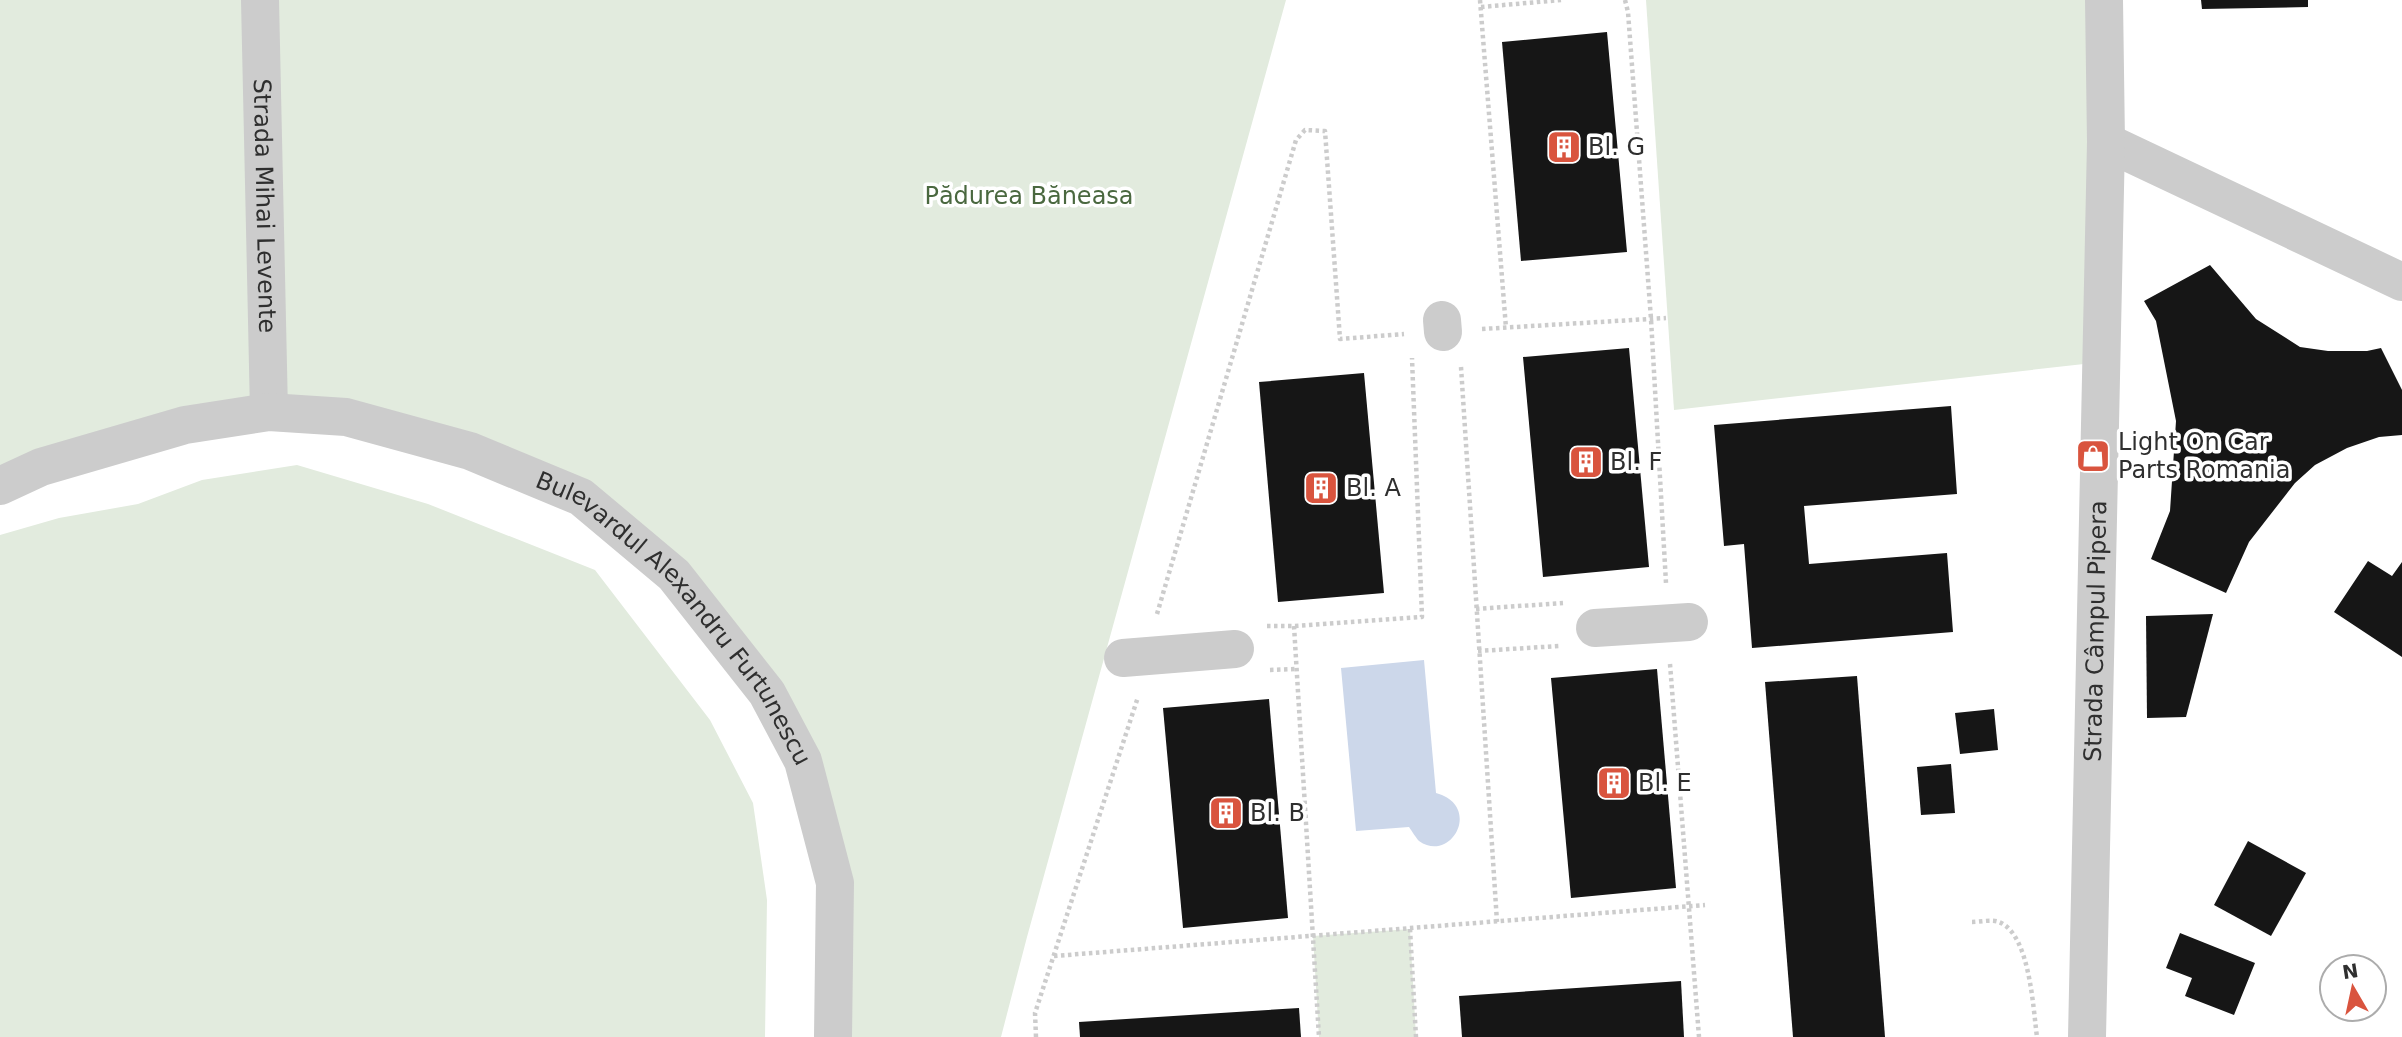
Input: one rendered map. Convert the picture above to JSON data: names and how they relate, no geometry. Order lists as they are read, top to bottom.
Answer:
{
  "streets": {
    "street": ["Strada Mihai Levente", "Bulevardul Alexandru Furtunescu", "Strada Câmpul Pipera"]
  },
  "crossings": [
    ["Strada Mihai Levente", "Bulevardul Alexandru Furtunescu"]
  ],
  "parks": ["Pădurea Băneasa"],
  "places": {
    "building": [
      "Bl. G",
      "Bl. F",
      "Bl. A",
      "Bl. E",
      "Bl. B"
    ],
    "shop": ["Light On Car Parts Romania"]
  },
  "north": "top"
}
